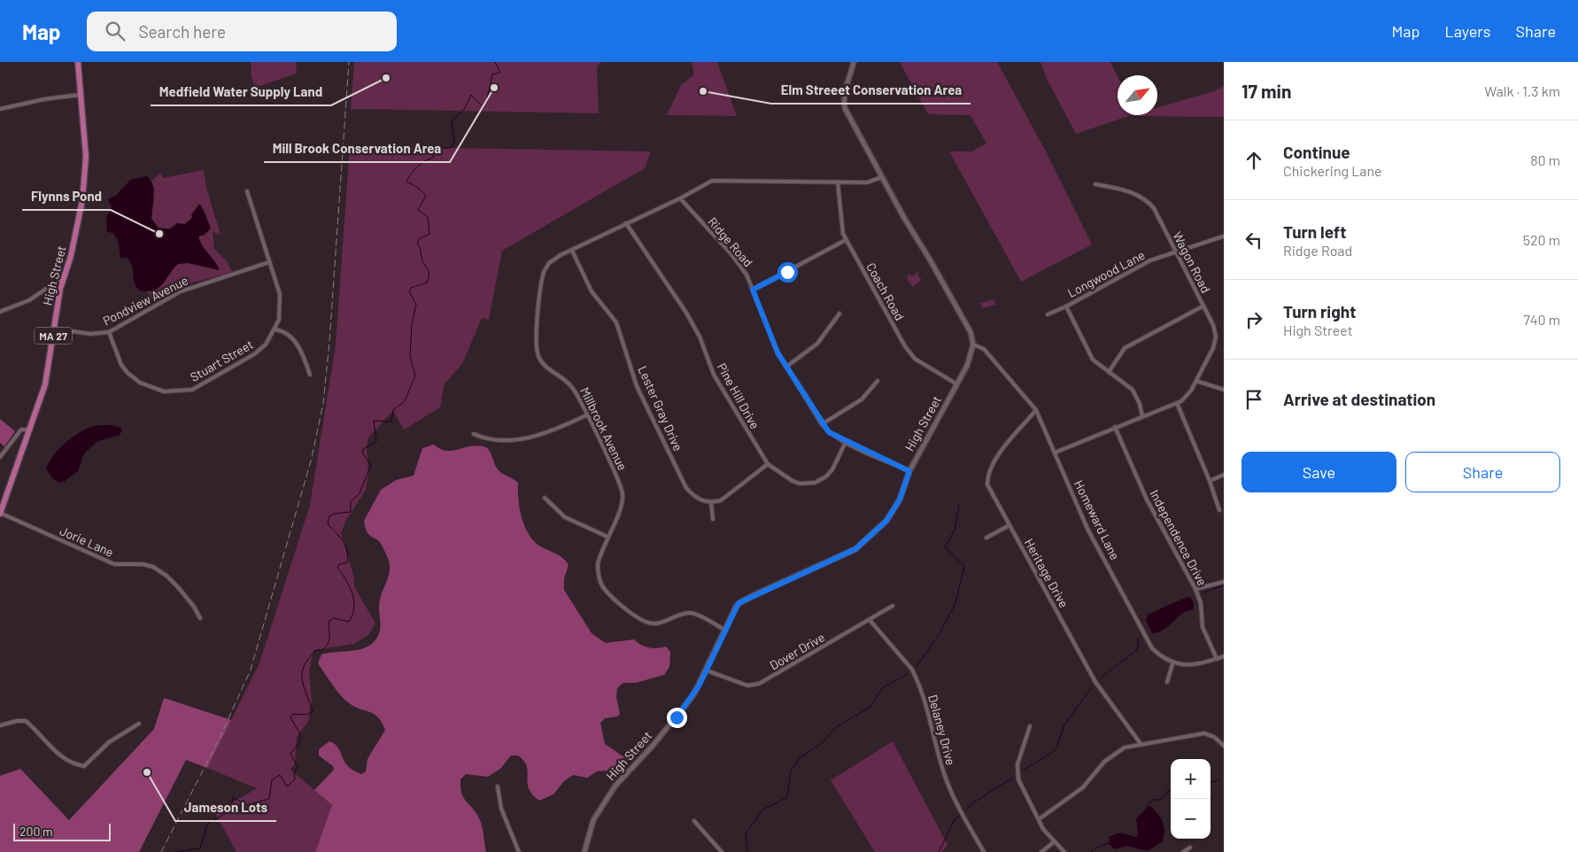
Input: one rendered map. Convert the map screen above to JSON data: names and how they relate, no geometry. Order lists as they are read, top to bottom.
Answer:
{
  "streets": {
    "main road": ["High Street", "MA 27"],
    "street": [
      "Ridge Road",
      "Wagon Road",
      "Longwood Lane",
      "Coach Road",
      "Pondview Avenue",
      "Stuart Street",
      "Pine Hill Drive",
      "Lester Gray Drive",
      "Millbrook Avenue",
      "Homeward Lane",
      "Independence Drive",
      "Jorie Lane",
      "Heritage Drive",
      "Dover Drive",
      "Delaney Drive"
    ]
  },
  "crossings": [
    ["Ridge Road", "High Street"],
    ["Ridge Road", "Pine Hill Drive"],
    ["Ridge Road", "Millbrook Avenue"],
    ["Wagon Road", "Longwood Lane"],
    ["Wagon Road", "Homeward Lane"],
    ["Wagon Road", "Independence Drive"],
    ["High Street", "Coach Road"],
    ["High Street", "Pondview Avenue"],
    ["High Street", "Millbrook Avenue"],
    ["High Street", "Homeward Lane"],
    ["High Street", "Jorie Lane"],
    ["High Street", "Dover Drive"],
    ["Coach Road", "Millbrook Avenue"],
    ["Pondview Avenue", "Stuart Street"],
    ["Pine Hill Drive", "Millbrook Avenue"],
    ["Lester Gray Drive", "Millbrook Avenue"],
    ["Homeward Lane", "Independence Drive"],
    ["Homeward Lane", "Heritage Drive"],
    ["Dover Drive", "Delaney Drive"]
  ],
  "places": [
    "Medfield Water Supply Land",
    "Mill Brook Conservation Area",
    "Elm Streeet Conservation Area",
    "Flynns Pond",
    "Jameson Lots"
  ],
  "scale_bar": "200 m",
  "north": "top right",
  "page": {
    "header": "Map",
    "search": "Search here",
    "nav": ["Map", "Layers", "Share"],
    "heading": ["17 min", "Walk · 1.3 km"],
    "list": [
      ["Continue", "Chickering Lane", "80 m"],
      ["Turn left", "Ridge Road", "520 m"],
      ["Turn right", "High Street", "740 m"],
      "Arrive at destination"
    ],
    "buttons": ["Save", "Share"],
    "map_buttons": ["+", "−"],
    "scale": "200 m"
  }
}
